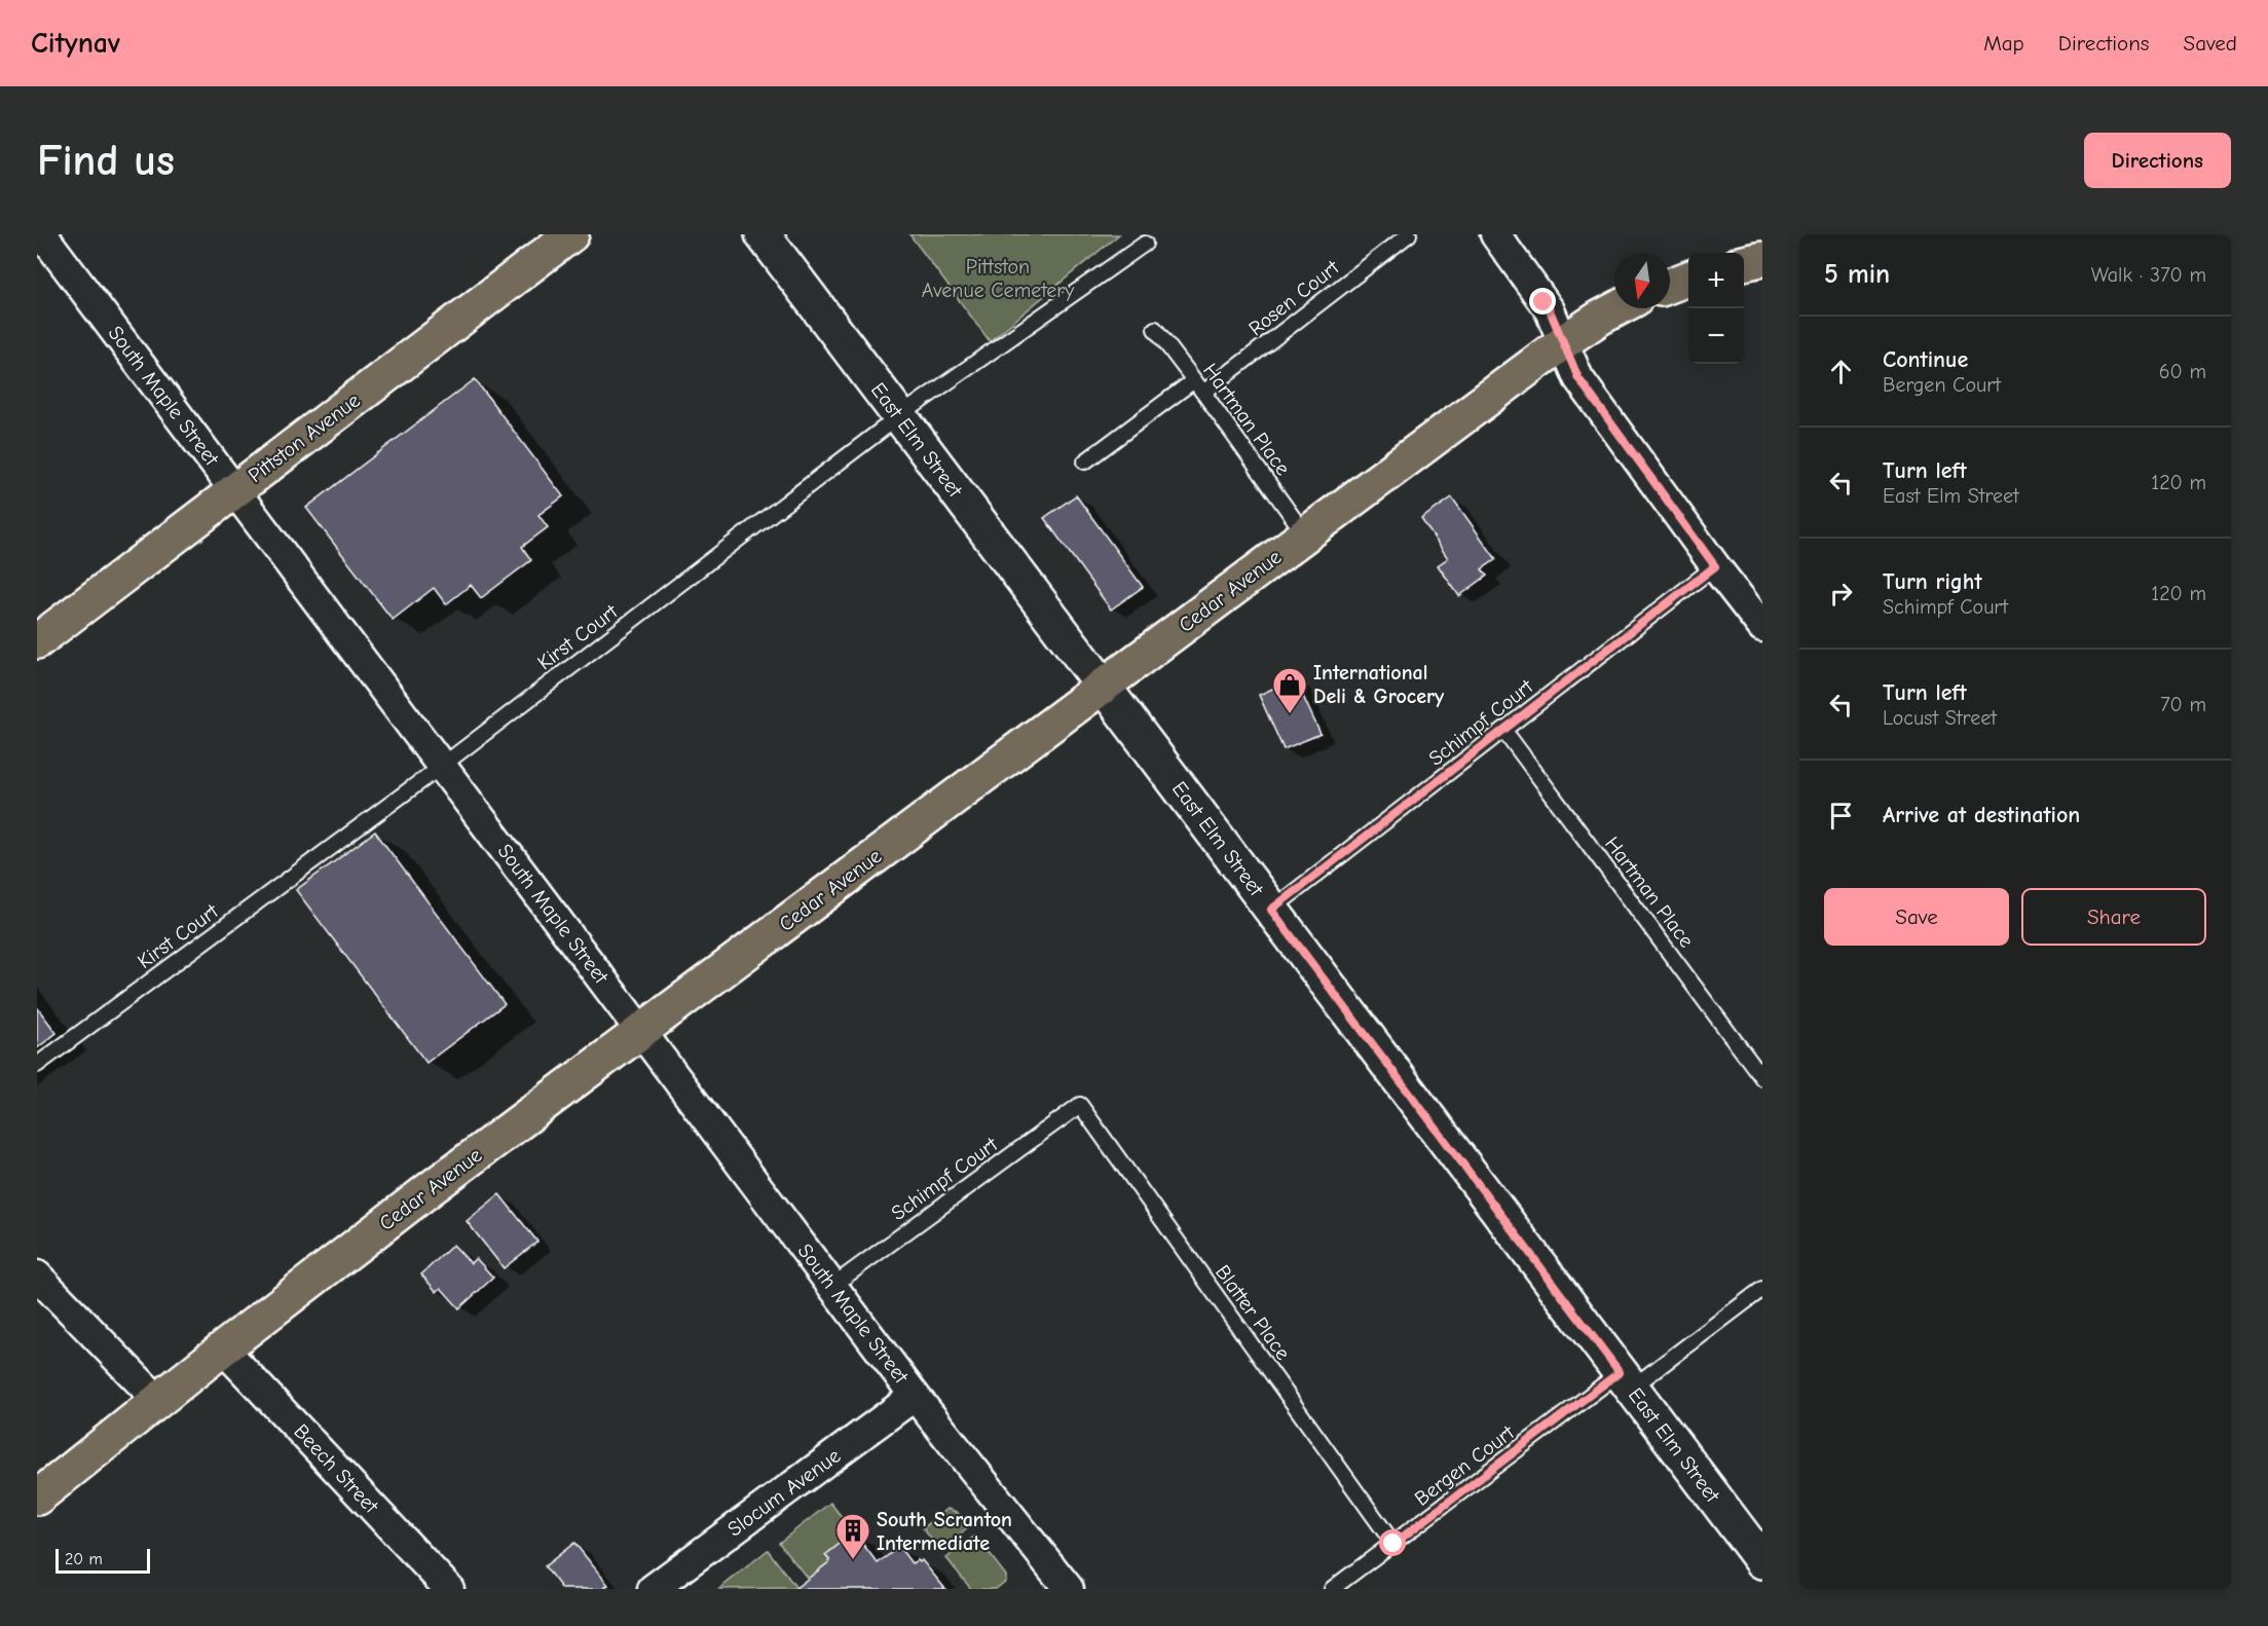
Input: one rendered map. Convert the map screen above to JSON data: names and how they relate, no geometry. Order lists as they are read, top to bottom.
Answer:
{
  "streets": {
    "main road": ["Pittston Avenue", "Cedar Avenue"],
    "street": [
      "South Maple Street",
      "East Elm Street",
      "Beech Street",
      "Slocum Avenue"
    ],
    "lane": [
      "Rosen Court",
      "Hartman Place",
      "Kirst Court",
      "Schimpf Court",
      "Blatter Place",
      "Bergen Court"
    ]
  },
  "crossings": [
    ["Rosen Court", "Hartman Place"],
    ["South Maple Street", "Pittston Avenue"],
    ["South Maple Street", "Cedar Avenue"],
    ["South Maple Street", "Kirst Court"],
    ["South Maple Street", "Schimpf Court"],
    ["South Maple Street", "Slocum Avenue"],
    ["Hartman Place", "Cedar Avenue"],
    ["Hartman Place", "Schimpf Court"],
    ["East Elm Street", "Cedar Avenue"],
    ["East Elm Street", "Kirst Court"],
    ["East Elm Street", "Schimpf Court"],
    ["East Elm Street", "Bergen Court"],
    ["Cedar Avenue", "Beech Street"],
    ["Schimpf Court", "Blatter Place"],
    ["Blatter Place", "Bergen Court"]
  ],
  "parks": ["Pittston Avenue Cemetery"],
  "places": {
    "shop": ["International Deli & Grocery"],
    "building": ["South Scranton Intermediate"]
  },
  "scale_bar": "20 m",
  "north": "bottom",
  "page": {
    "header": "Citynav",
    "nav": ["Map", "Directions", "Saved"],
    "buttons": [
      "Directions",
      ["Save", "Share"]
    ],
    "title": "Find us",
    "heading": ["5 min", "Walk · 370 m"],
    "map_buttons": ["+", "−"],
    "list": [
      ["Continue", "Bergen Court", "60 m"],
      ["Turn left", "East Elm Street", "120 m"],
      ["Turn right", "Schimpf Court", "120 m"],
      ["Turn left", "Locust Street", "70 m"],
      "Arrive at destination"
    ],
    "scale": "20 m"
  }
}
